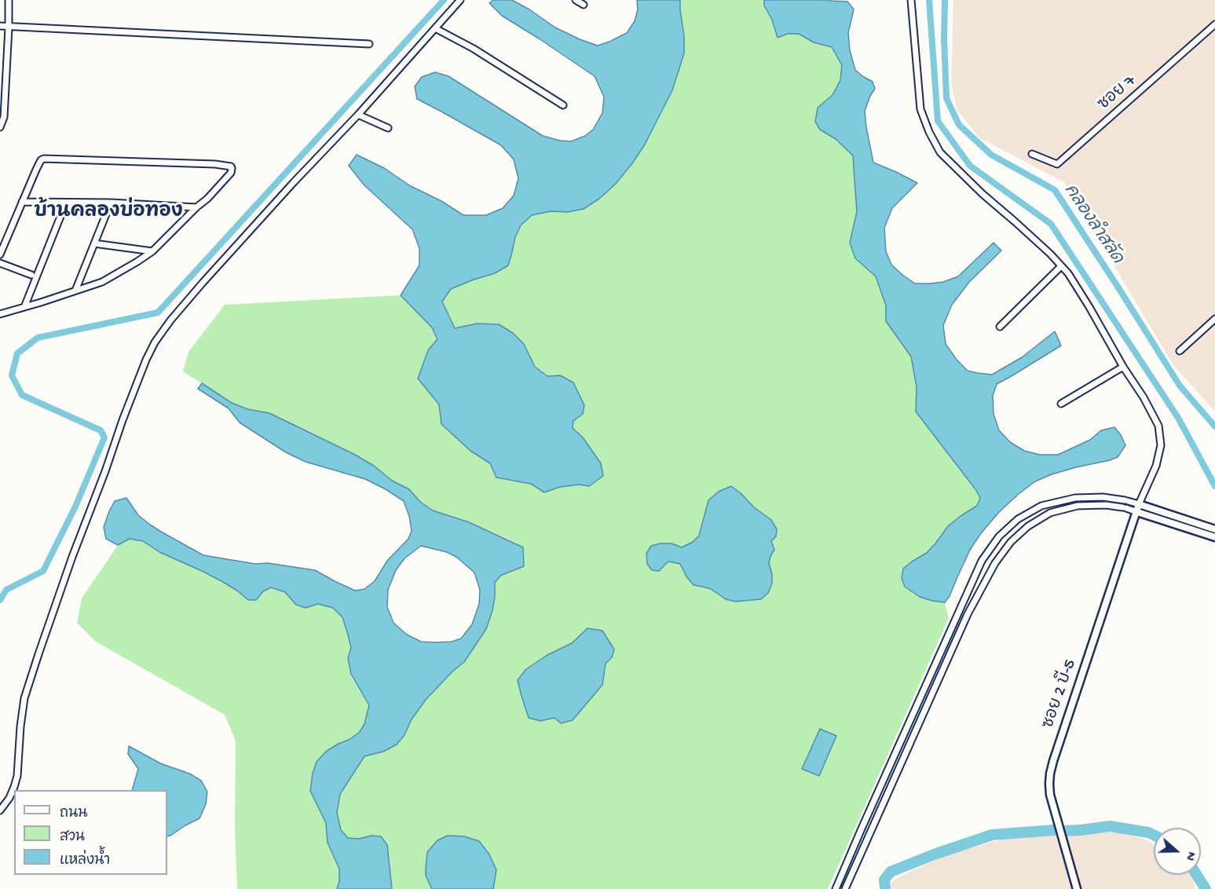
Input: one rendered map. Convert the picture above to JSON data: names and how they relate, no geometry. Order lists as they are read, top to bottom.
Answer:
{
  "streets": {
    "street": ["ซอย 7", "ซอย 2 บี-5"]
  },
  "districts": ["บ้านคลองบ่อทอง"],
  "water": ["คลองลำสลัด"],
  "legend": ["ถนน", "สวน", "แหล่งน้ำ"],
  "north": "right"
}
